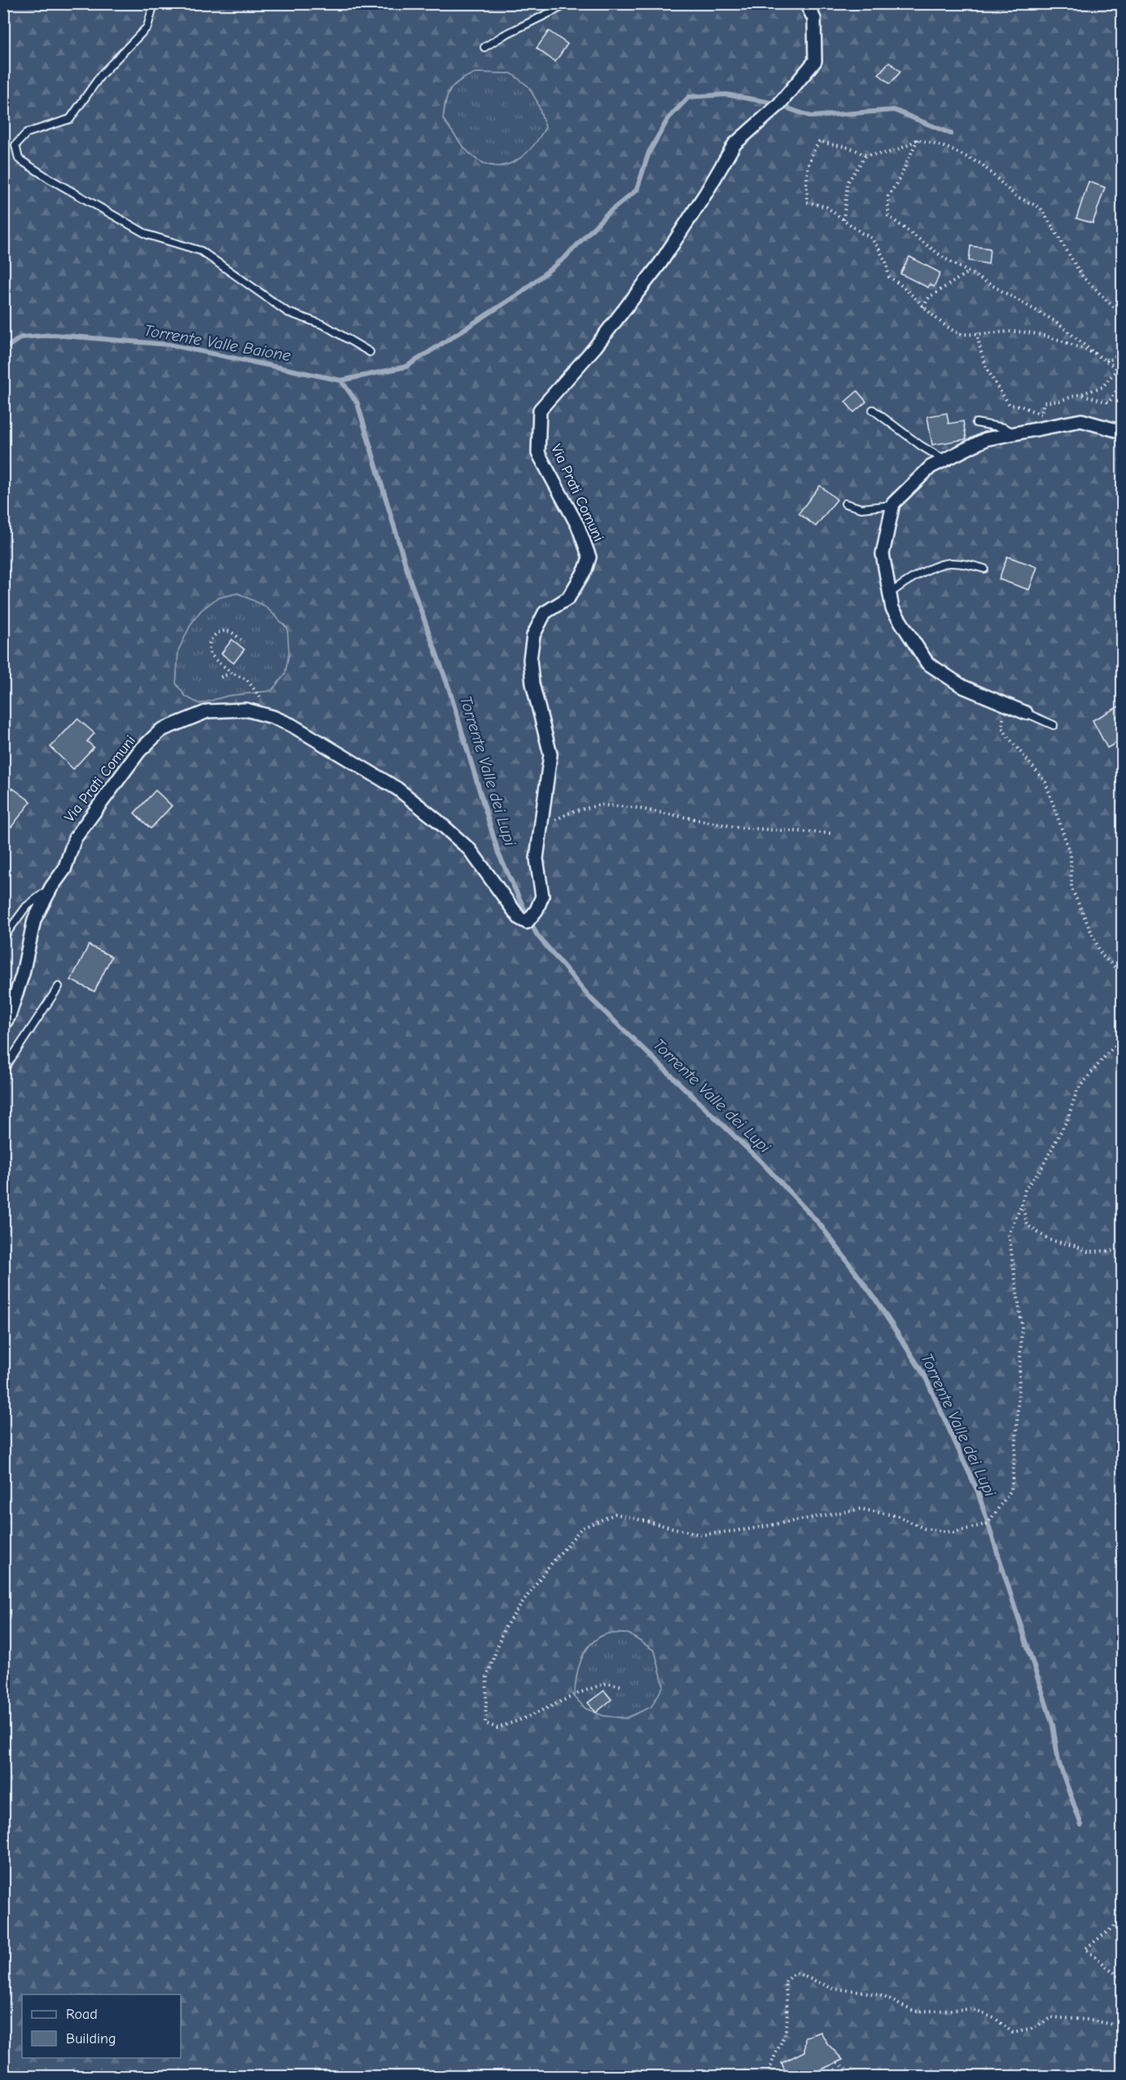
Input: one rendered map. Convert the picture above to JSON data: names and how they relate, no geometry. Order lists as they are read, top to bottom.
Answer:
{
  "streets": {
    "street": ["Via Prati Comuni"]
  },
  "water": ["Torrente Valle Baione", "Torrente Valle dei Lupi"],
  "legend": ["Road", "Building"]
}
